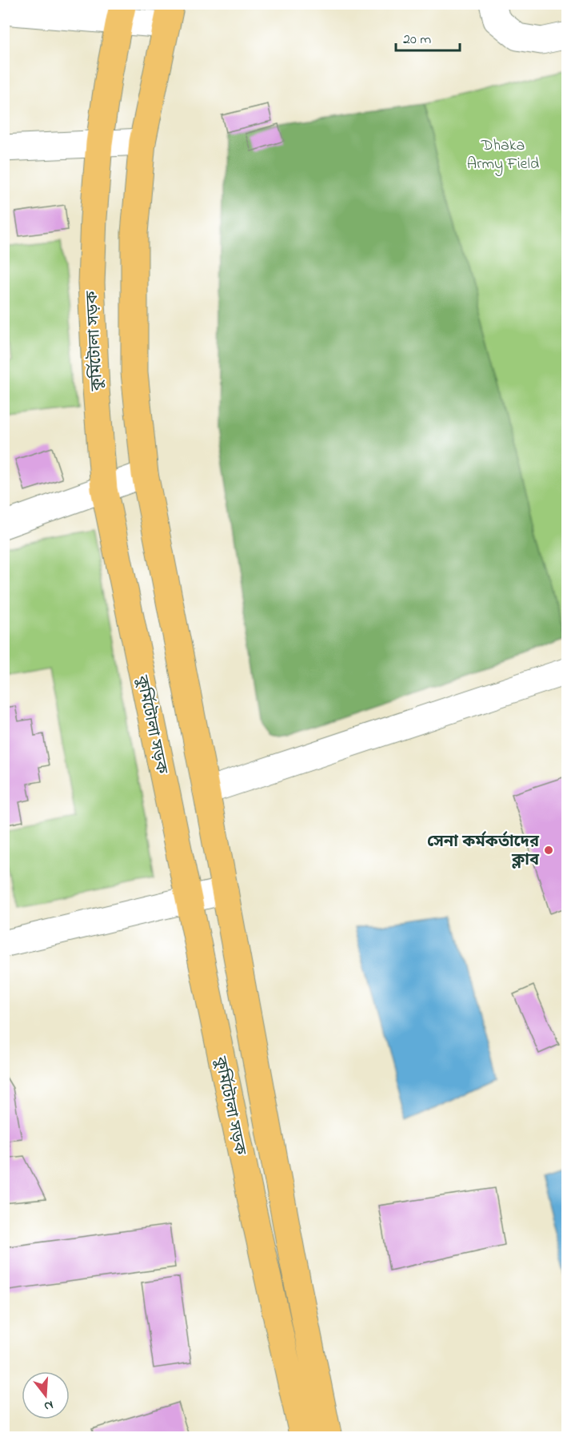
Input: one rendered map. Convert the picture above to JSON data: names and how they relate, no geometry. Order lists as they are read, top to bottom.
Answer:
{
  "streets": {
    "main road": ["কুর্মিটোলা সড়ক"]
  },
  "parks": ["Dhaka Army Field"],
  "places": ["সেনা কর্মকর্তাদের ক্লাব"],
  "scale_bar": "20 m",
  "north": "bottom"
}
